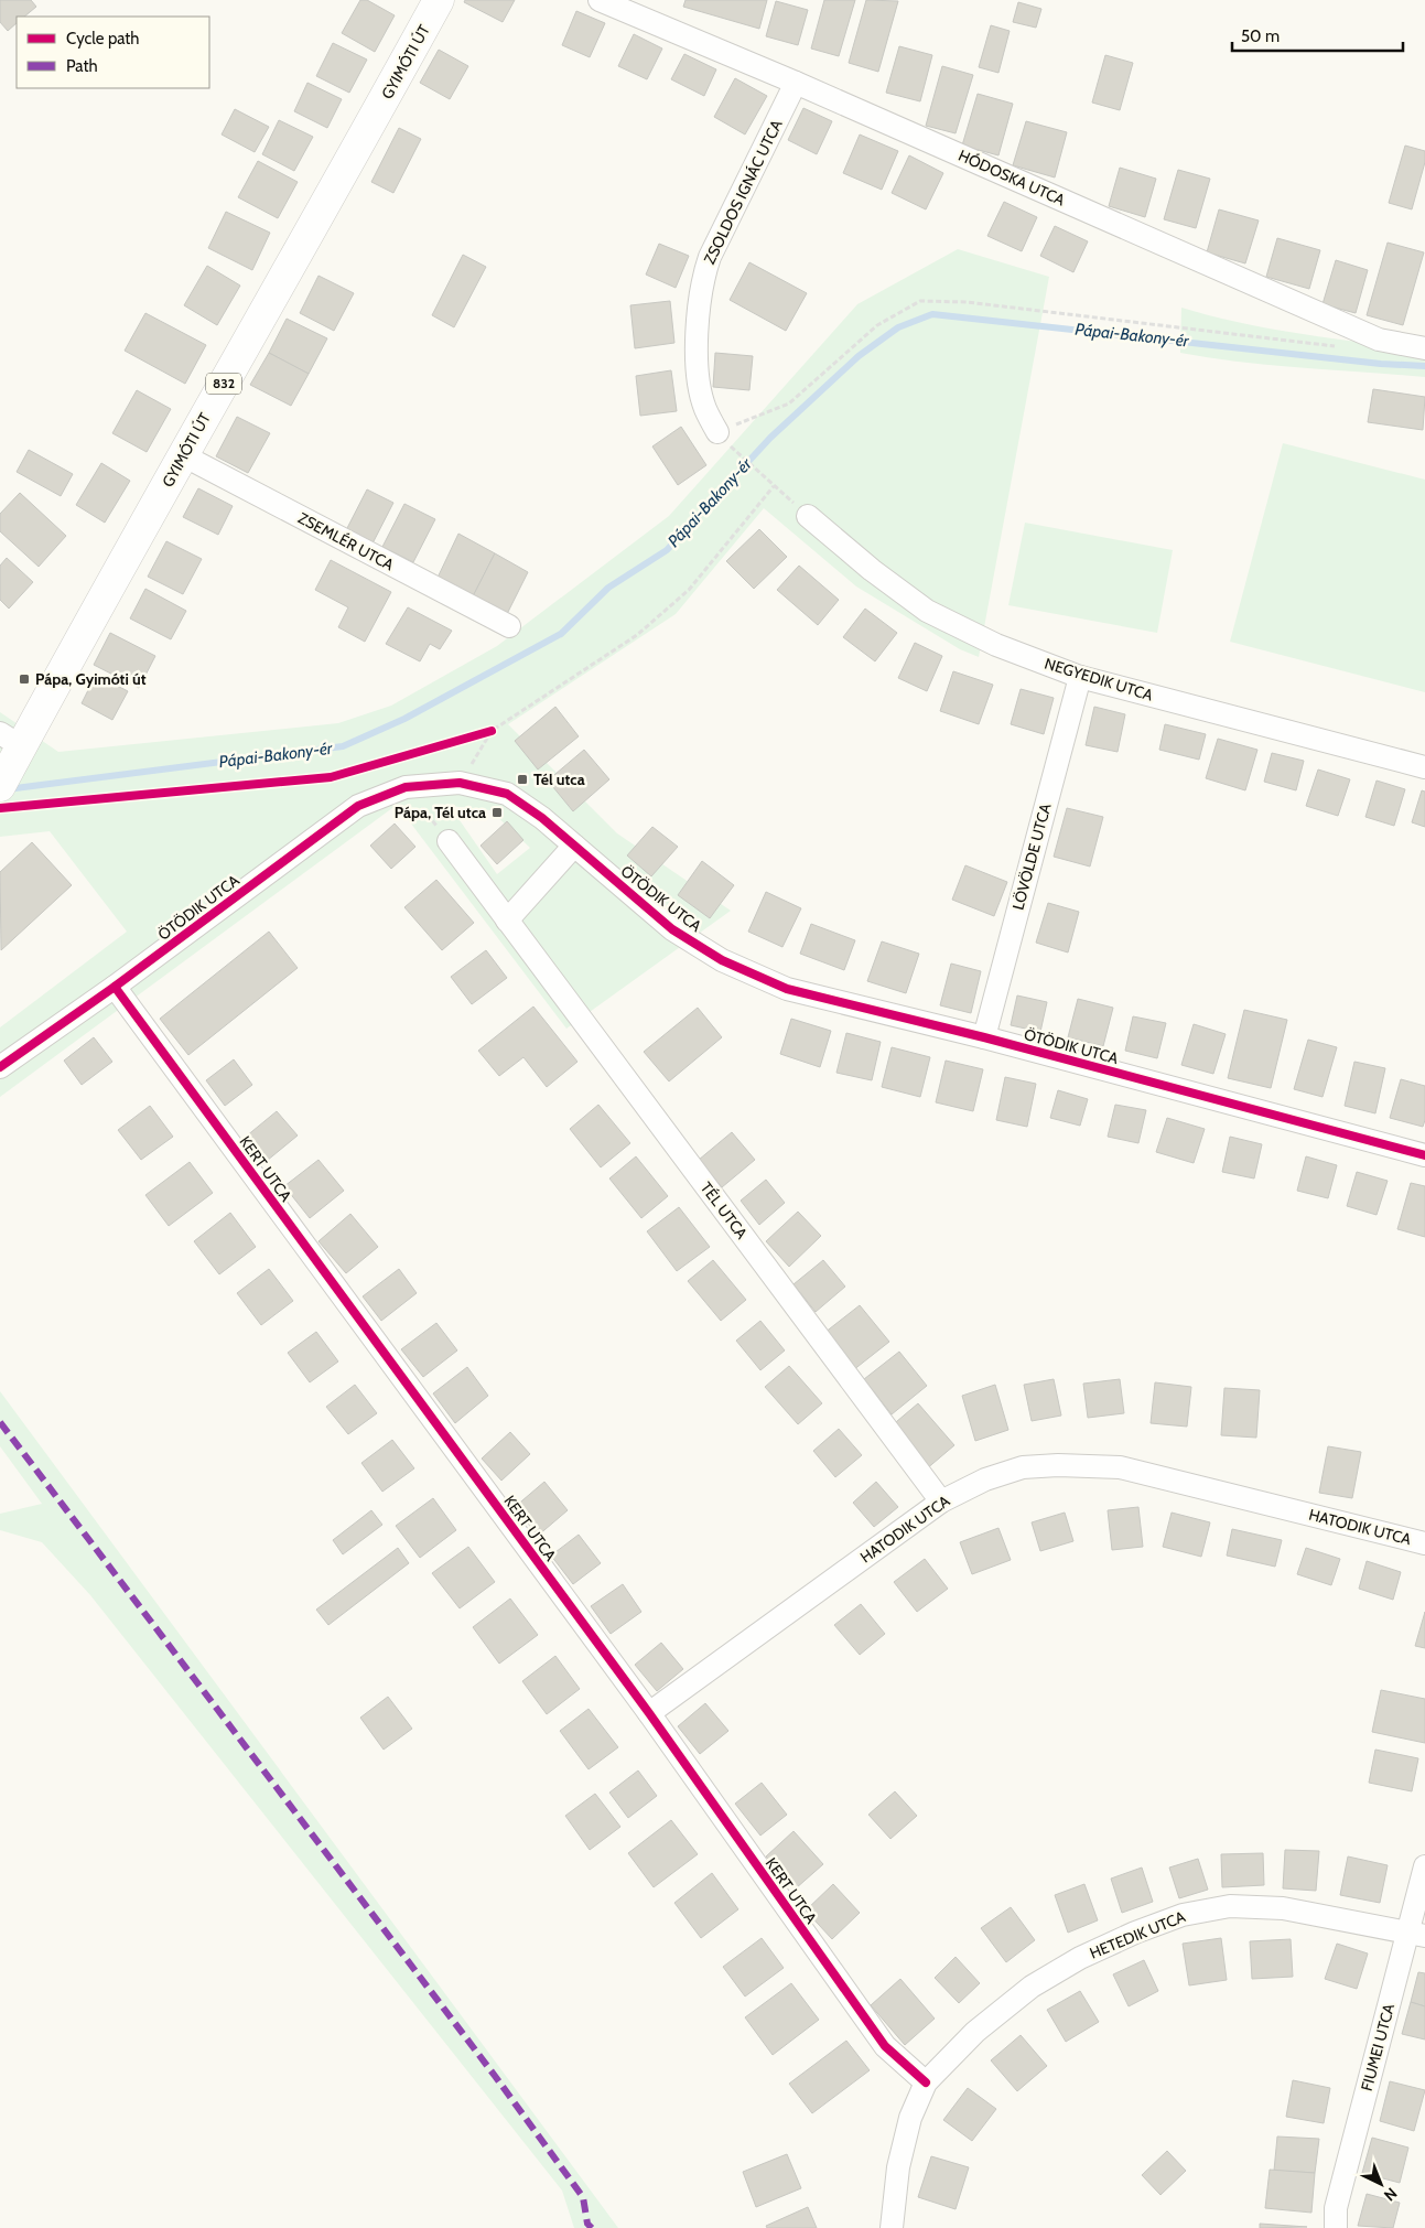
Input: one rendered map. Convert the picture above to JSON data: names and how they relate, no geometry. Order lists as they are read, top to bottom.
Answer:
{
  "streets": {
    "main road": ["GYIMÓTI ÚT", "832"],
    "street": [
      "HÓDOSKA UTCA",
      "ZSOLDOS IGNÁC UTCA",
      "ZSEMLÉR UTCA",
      "NEGYEDIK UTCA",
      "LÖVÖLDE UTCA",
      "ÖTÖDIK UTCA",
      "KERT UTCA",
      "TÉL UTCA",
      "HATODIK UTCA",
      "HETEDIK UTCA",
      "FIUMEI UTCA"
    ]
  },
  "crossings": [
    ["GYIMÓTI ÚT", "ZSEMLÉR UTCA"],
    ["HÓDOSKA UTCA", "ZSOLDOS IGNÁC UTCA"],
    ["NEGYEDIK UTCA", "LÖVÖLDE UTCA"],
    ["LÖVÖLDE UTCA", "ÖTÖDIK UTCA"],
    ["ÖTÖDIK UTCA", "KERT UTCA"],
    ["KERT UTCA", "HATODIK UTCA"],
    ["KERT UTCA", "HETEDIK UTCA"],
    ["TÉL UTCA", "HATODIK UTCA"],
    ["HETEDIK UTCA", "FIUMEI UTCA"]
  ],
  "water": ["Pápai-Bakony-ér"],
  "places": {
    "transit": ["Pápa, Gyimóti út", "Tél utca", "Pápa, Tél utca"]
  },
  "legend": ["Cycle path", "Path"],
  "scale_bar": "50 m",
  "north": "bottom right"
}
